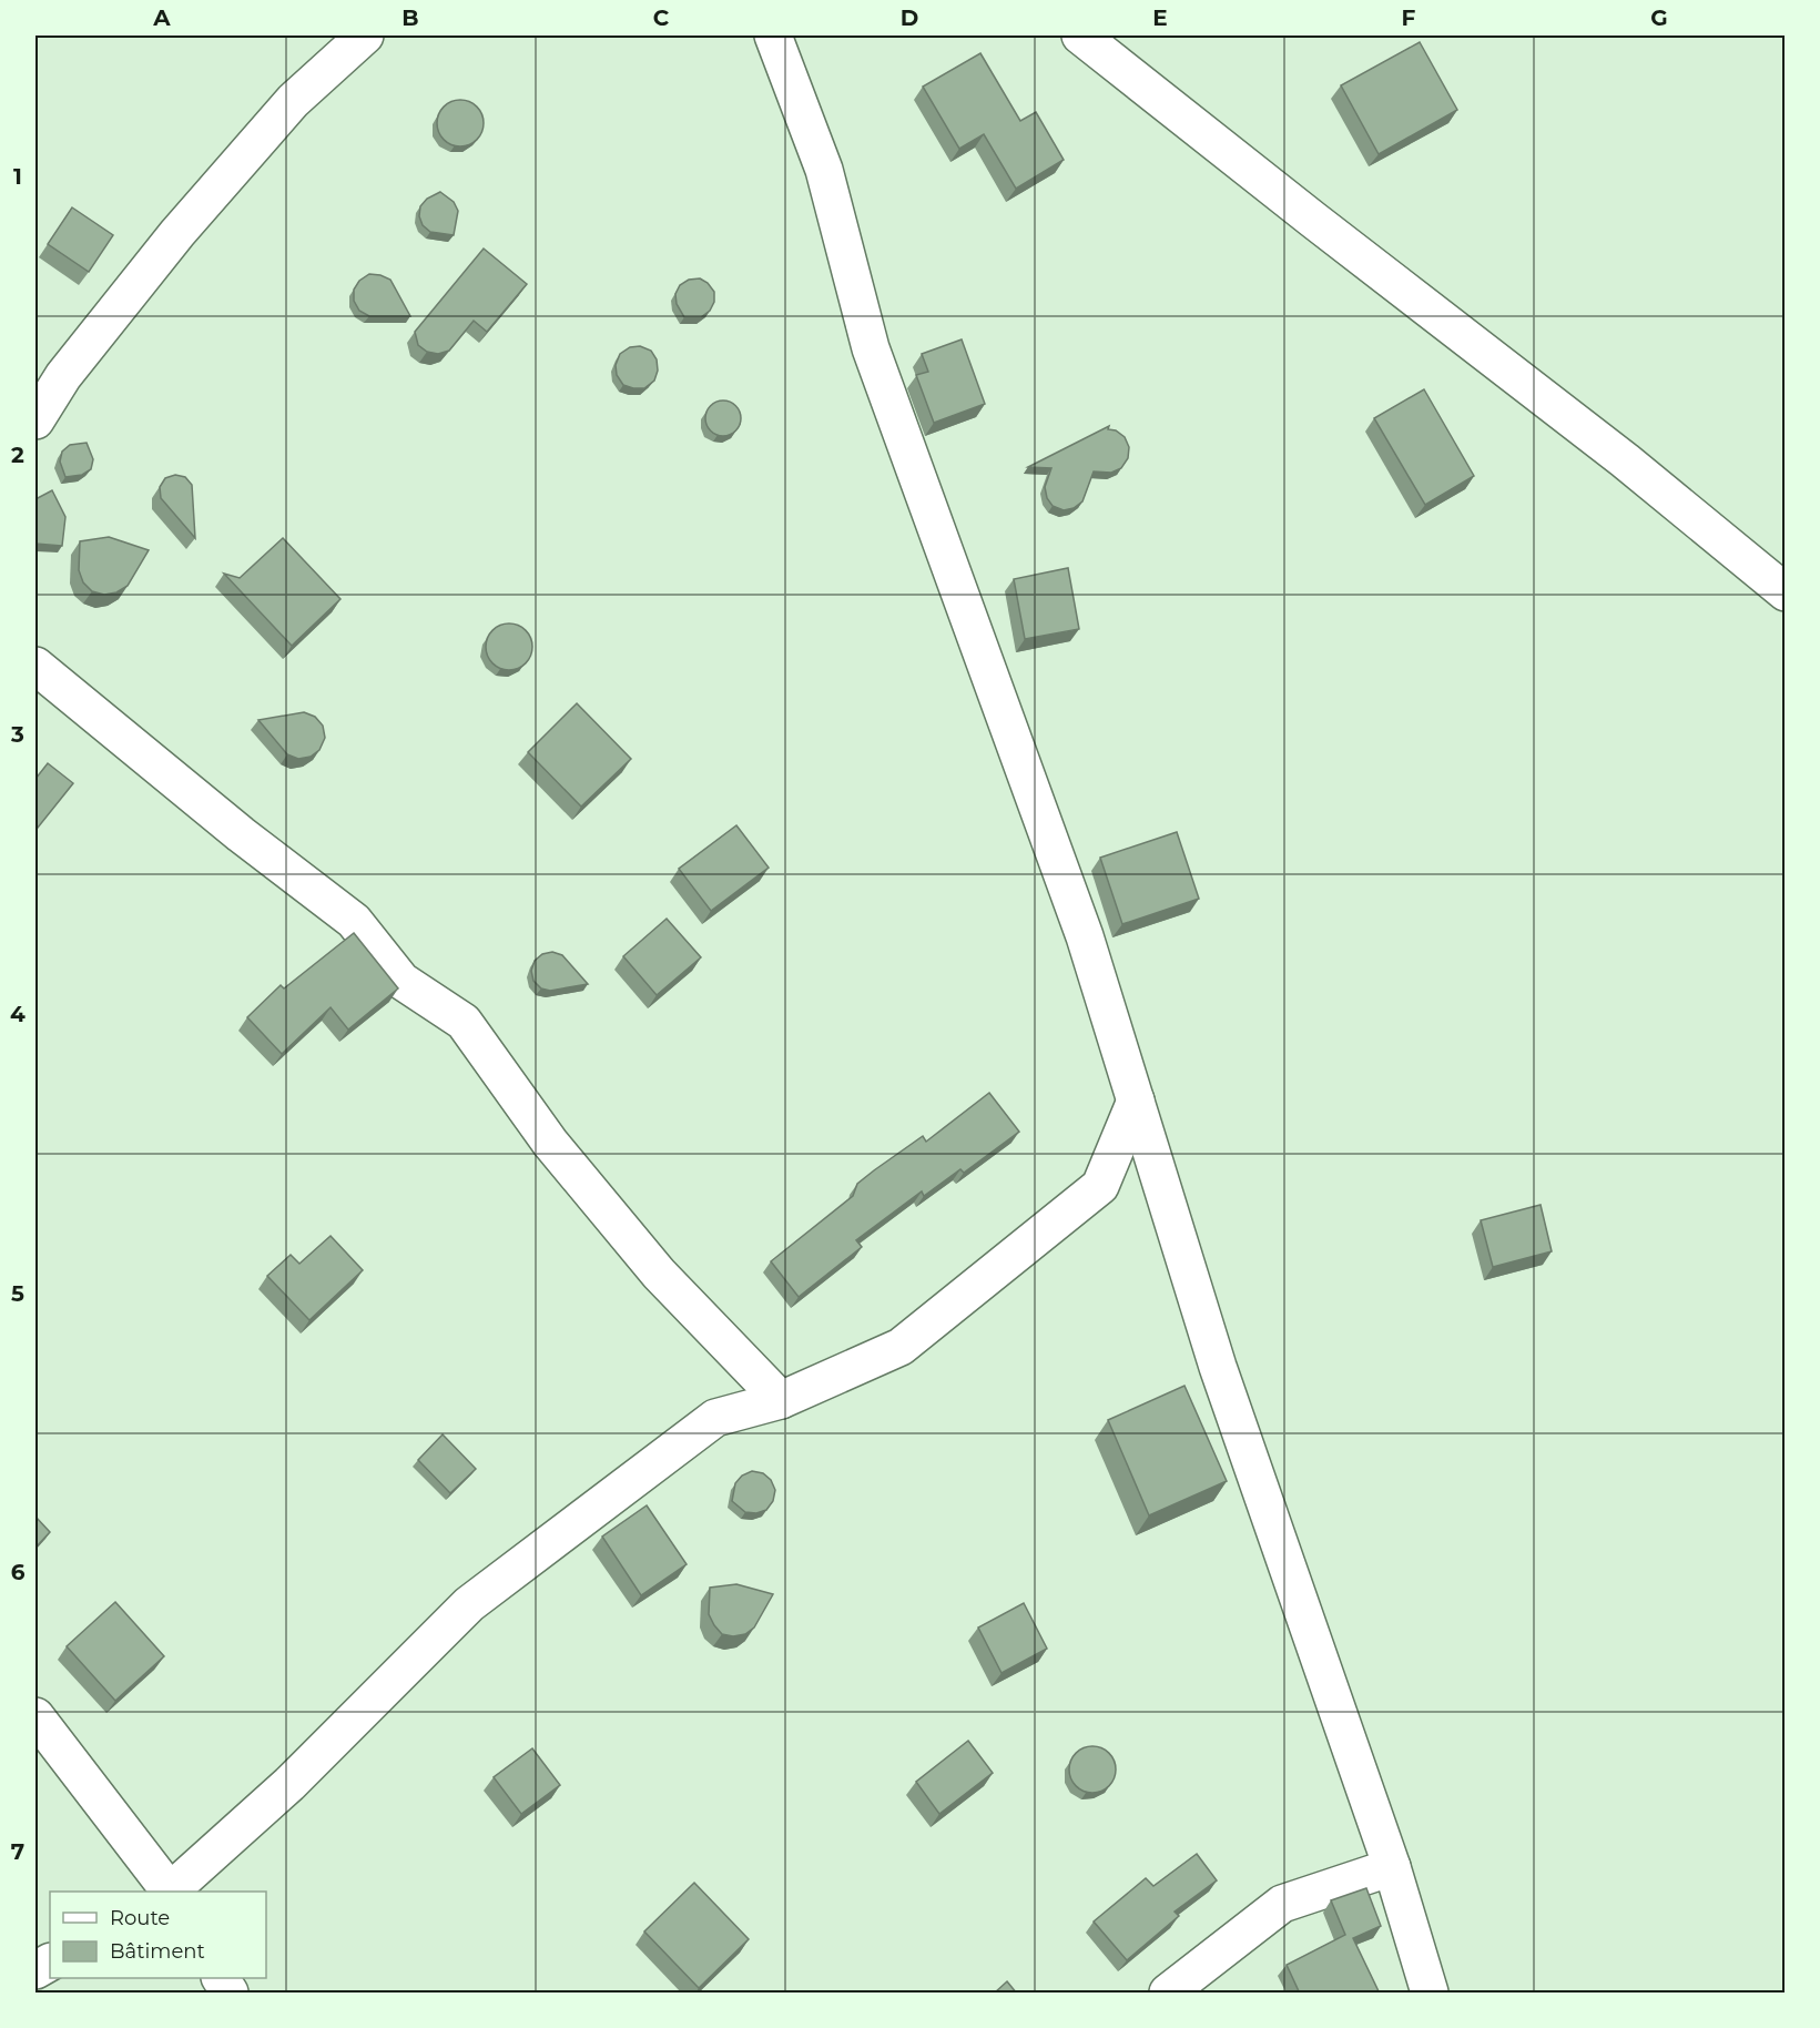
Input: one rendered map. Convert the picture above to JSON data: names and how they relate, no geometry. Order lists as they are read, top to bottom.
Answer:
{
  "legend": ["Route", "Bâtiment"],
  "grid": {
    "columns": [
      "A",
      "B",
      "C",
      "D",
      "E",
      "F",
      "G"
    ],
    "rows": [
      "1",
      "2",
      "3",
      "4",
      "5",
      "6",
      "7"
    ]
  }
}
